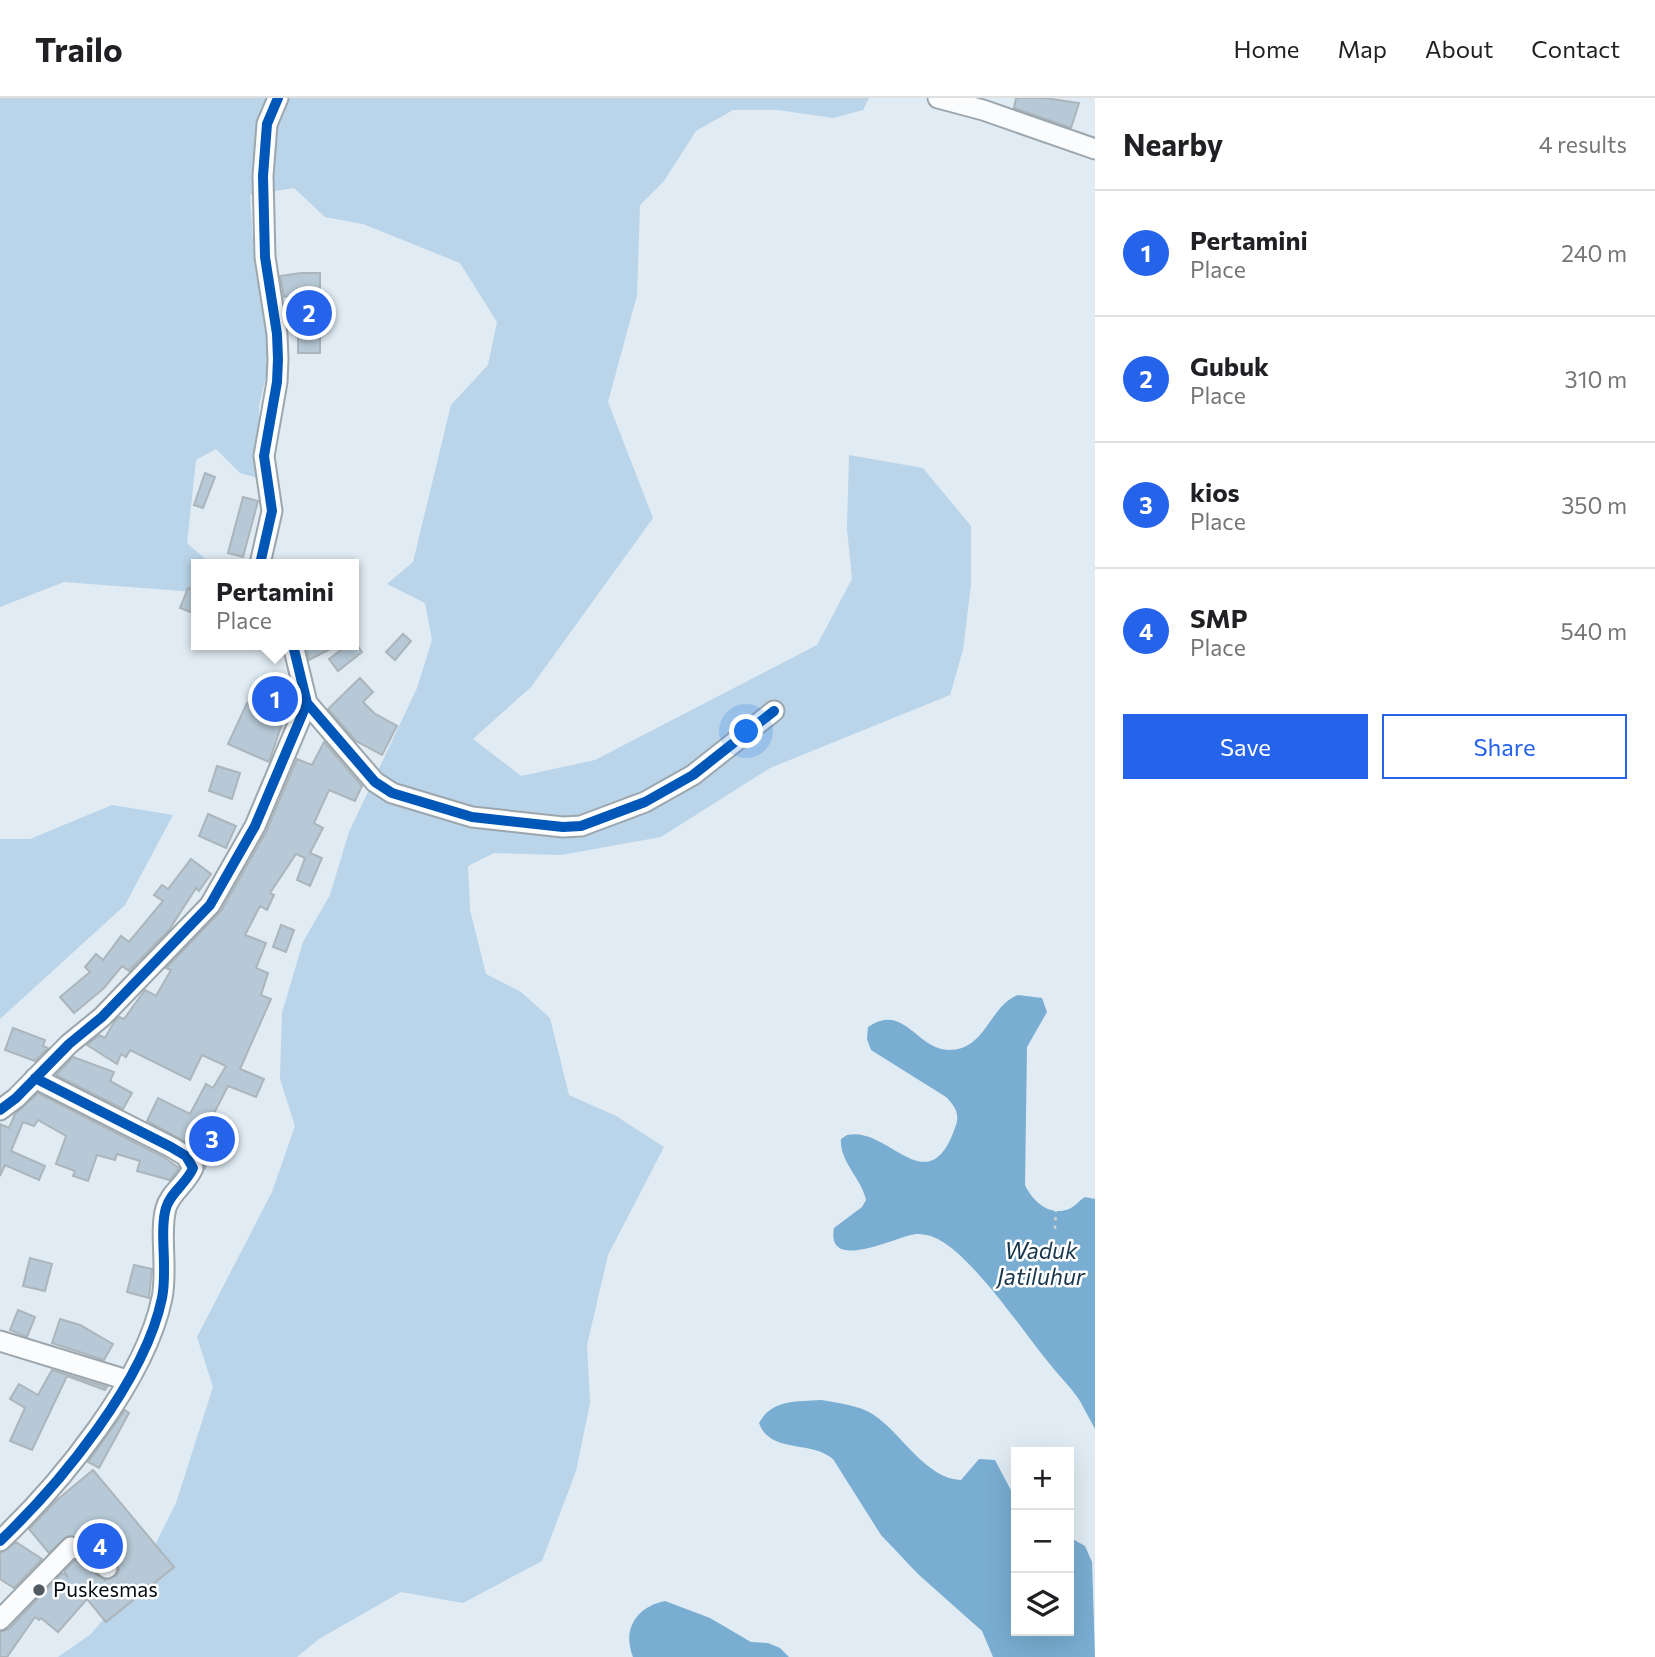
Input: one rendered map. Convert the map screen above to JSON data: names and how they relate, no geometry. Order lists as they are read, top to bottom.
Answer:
{
  "water": ["Waduk Jatiluhur"],
  "places": ["Puskesmas"],
  "page": {
    "header": "Trailo",
    "nav": [
      "Home",
      "Map",
      "About",
      "Contact"
    ],
    "heading": ["Nearby", "4 results"],
    "list": [
      {
        "mark": "1",
        "name": "Pertamini",
        "note": "Place",
        "value": "240 m"
      },
      {
        "mark": "2",
        "name": "Gubuk",
        "note": "Place",
        "value": "310 m"
      },
      {
        "mark": "3",
        "name": "kios",
        "note": "Place",
        "value": "350 m"
      },
      {
        "mark": "4",
        "name": "SMP",
        "note": "Place",
        "value": "540 m"
      }
    ],
    "pins": [
      "2",
      "1",
      "3",
      "4"
    ],
    "popup": ["Pertamini", "Place"],
    "buttons": ["Save", "Share"],
    "map_buttons": ["+", "−"]
  }
}
